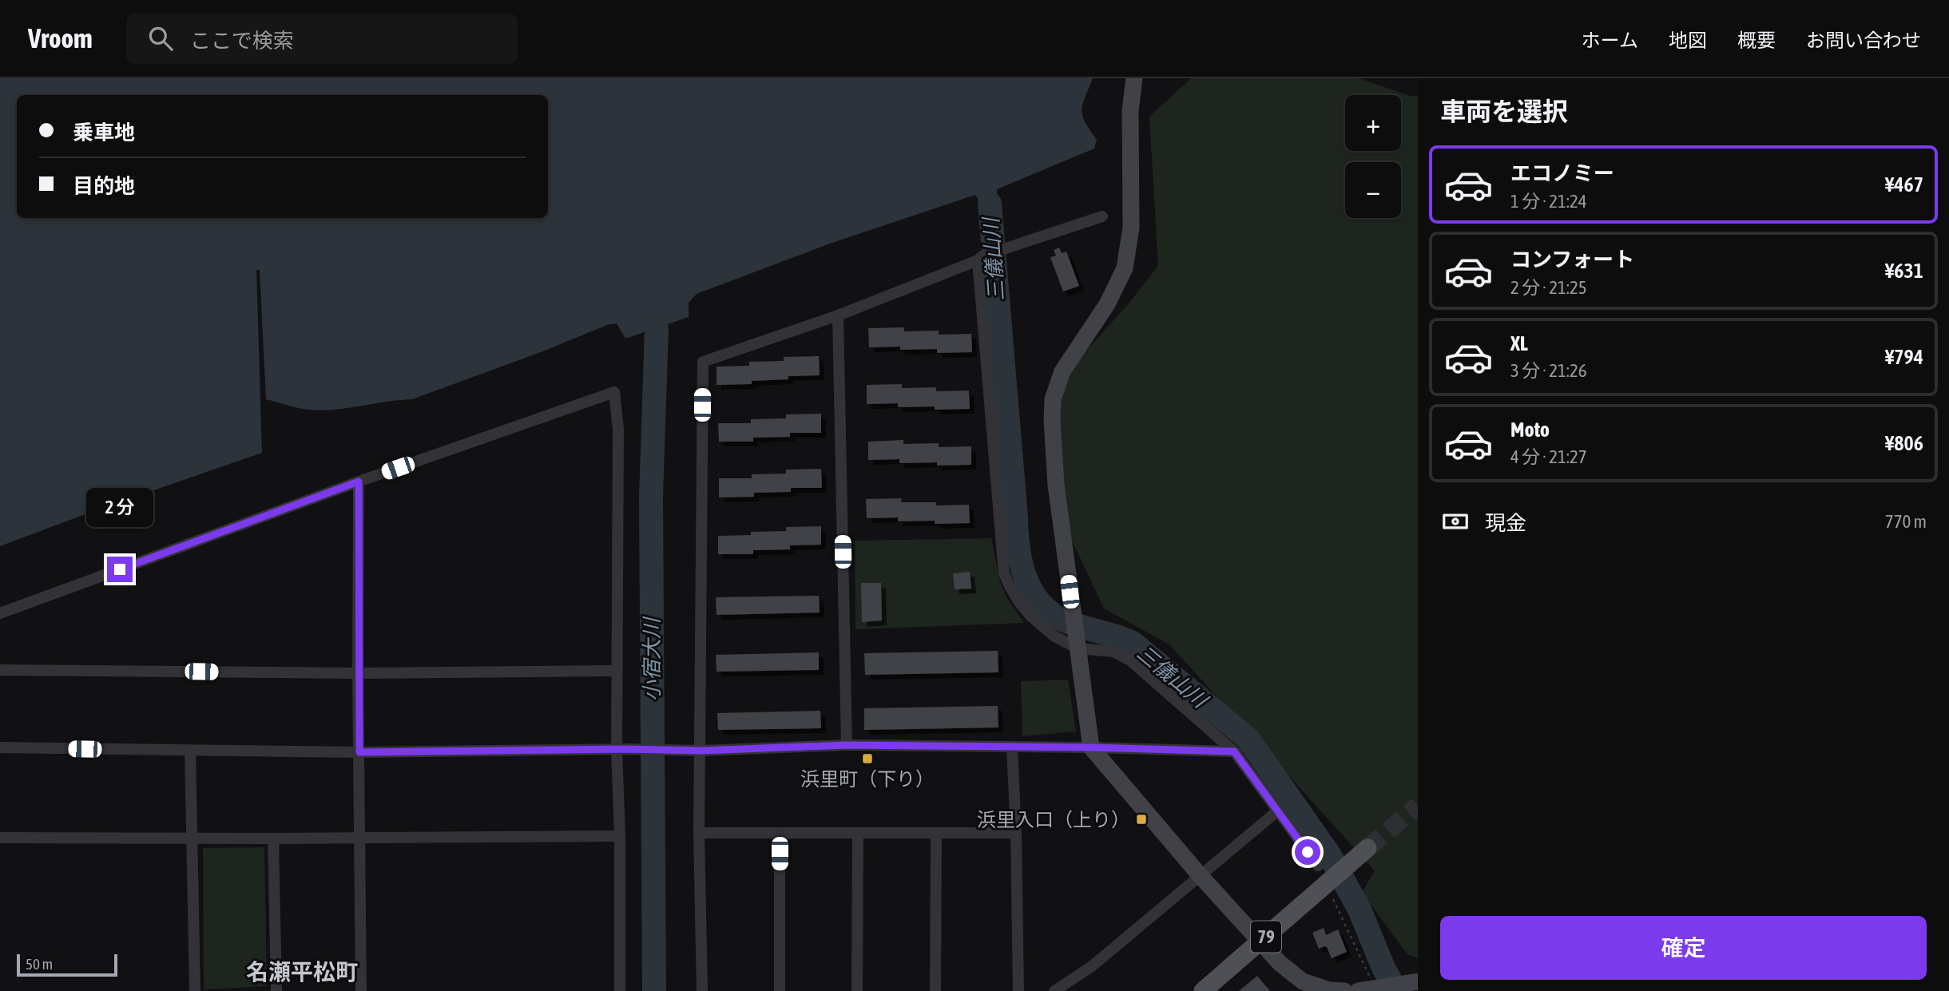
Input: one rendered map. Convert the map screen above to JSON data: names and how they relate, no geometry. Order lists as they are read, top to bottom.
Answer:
{
  "streets": {
    "main road": ["79"]
  },
  "districts": ["名瀬平松町"],
  "water": ["三儀山川", "小宿大川"],
  "places": {
    "transit": ["浜里町（下り）", "浜里入口（上り）"]
  },
  "scale_bar": "50 m",
  "page": {
    "header": "Vroom",
    "search": "ここで検索",
    "nav": [
      "ホーム",
      "地図",
      "概要",
      "お問い合わせ"
    ],
    "heading": "車両を選択",
    "map_buttons": ["+", "−"],
    "banner": ["乗車地", "目的地"],
    "list": [
      {
        "name": "エコノミー",
        "note": "1 分 · 21:24",
        "value": "¥467"
      },
      {
        "name": "コンフォート",
        "note": "2 分 · 21:25",
        "value": "¥631"
      },
      {
        "name": "XL",
        "note": "3 分 · 21:26",
        "value": "¥794"
      },
      {
        "name": "Moto",
        "note": "4 分 · 21:27",
        "value": "¥806"
      }
    ],
    "bubble": "2 分",
    "pay": ["現金", "770 m"],
    "buttons": "確定",
    "scale": "50 m"
  }
}
